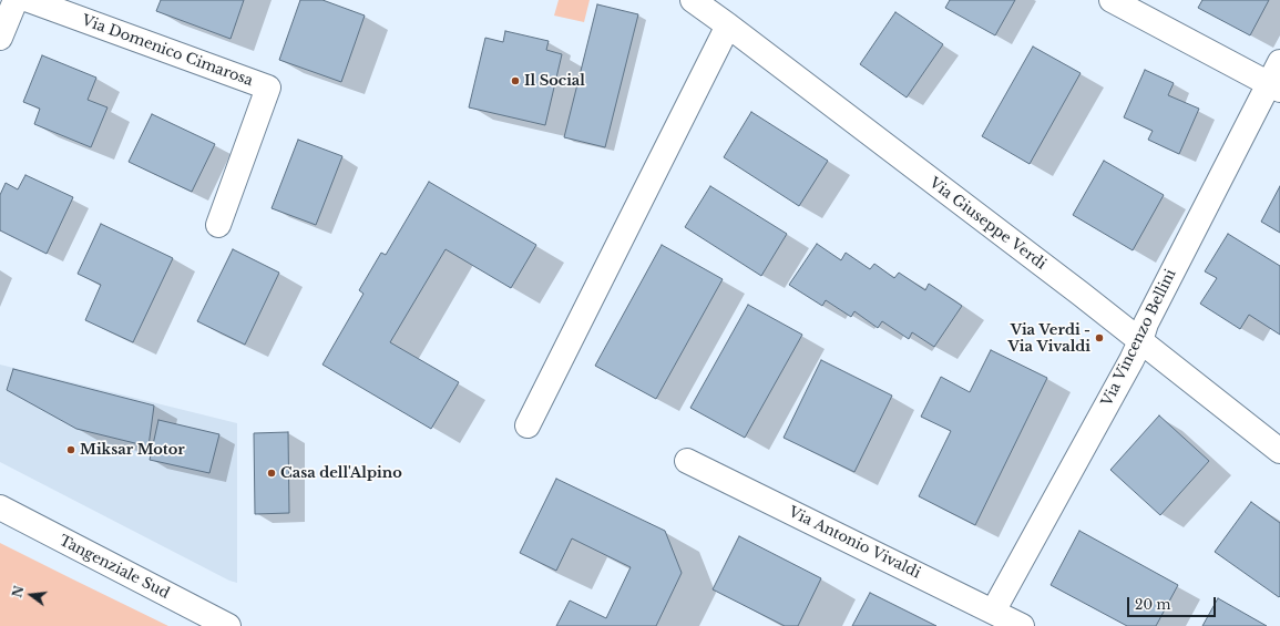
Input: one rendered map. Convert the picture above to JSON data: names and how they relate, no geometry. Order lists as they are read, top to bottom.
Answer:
{
  "streets": {
    "main road": [
      "Via Domenico Cimarosa",
      "Via Giuseppe Verdi",
      "Via Vincenzo Bellini",
      "Via Antonio Vivaldi",
      "Tangenziale Sud"
    ]
  },
  "crossings": [
    ["Via Giuseppe Verdi", "Via Vincenzo Bellini"],
    ["Via Vincenzo Bellini", "Via Antonio Vivaldi"]
  ],
  "places": [
    "Il Social",
    "Via Verdi - Via Vivaldi",
    "Miksar Motor",
    "Casa dell'Alpino"
  ],
  "scale_bar": "20 m",
  "north": "left"
}
